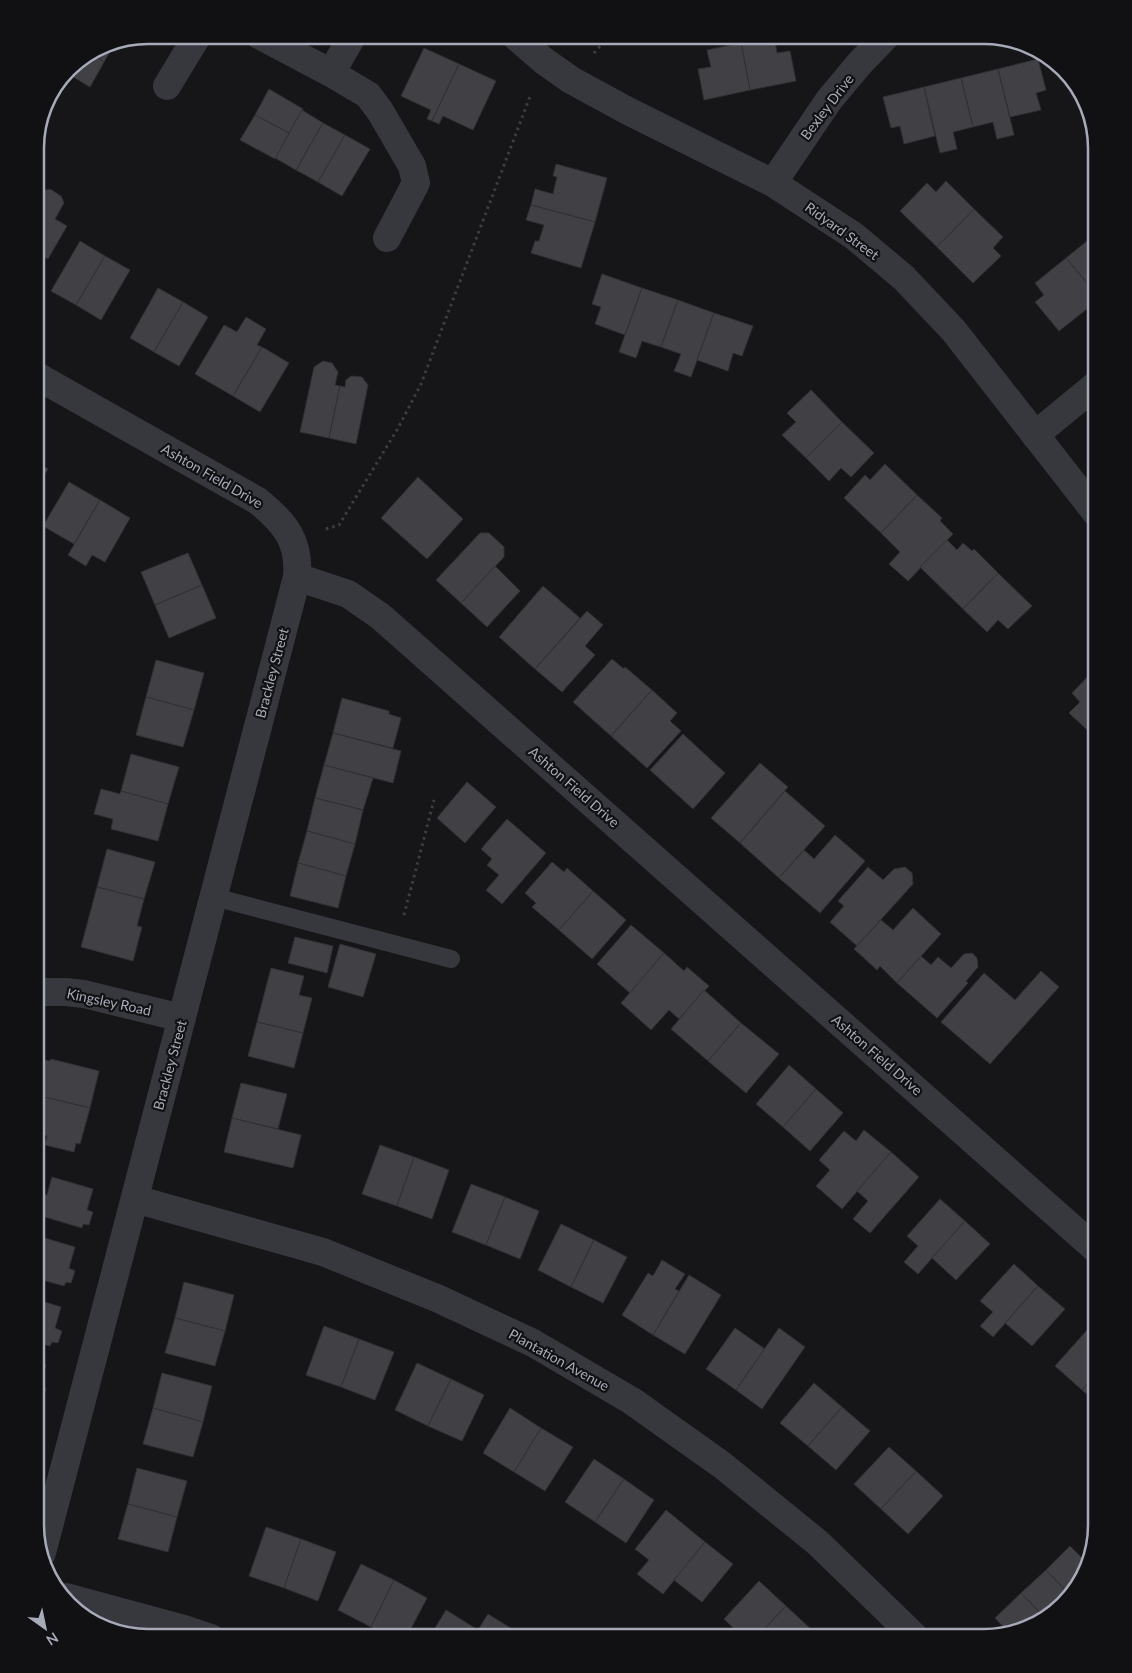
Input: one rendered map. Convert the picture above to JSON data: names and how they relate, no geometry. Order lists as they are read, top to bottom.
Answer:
{
  "streets": {
    "street": [
      "Bexley Drive",
      "Ridyard Street",
      "Ashton Field Drive",
      "Brackley Street",
      "Kingsley Road",
      "Plantation Avenue"
    ]
  },
  "crossings": [
    ["Bexley Drive", "Ridyard Street"],
    ["Ashton Field Drive", "Brackley Street"],
    ["Brackley Street", "Kingsley Road"],
    ["Brackley Street", "Plantation Avenue"]
  ],
  "north": "bottom right"
}
